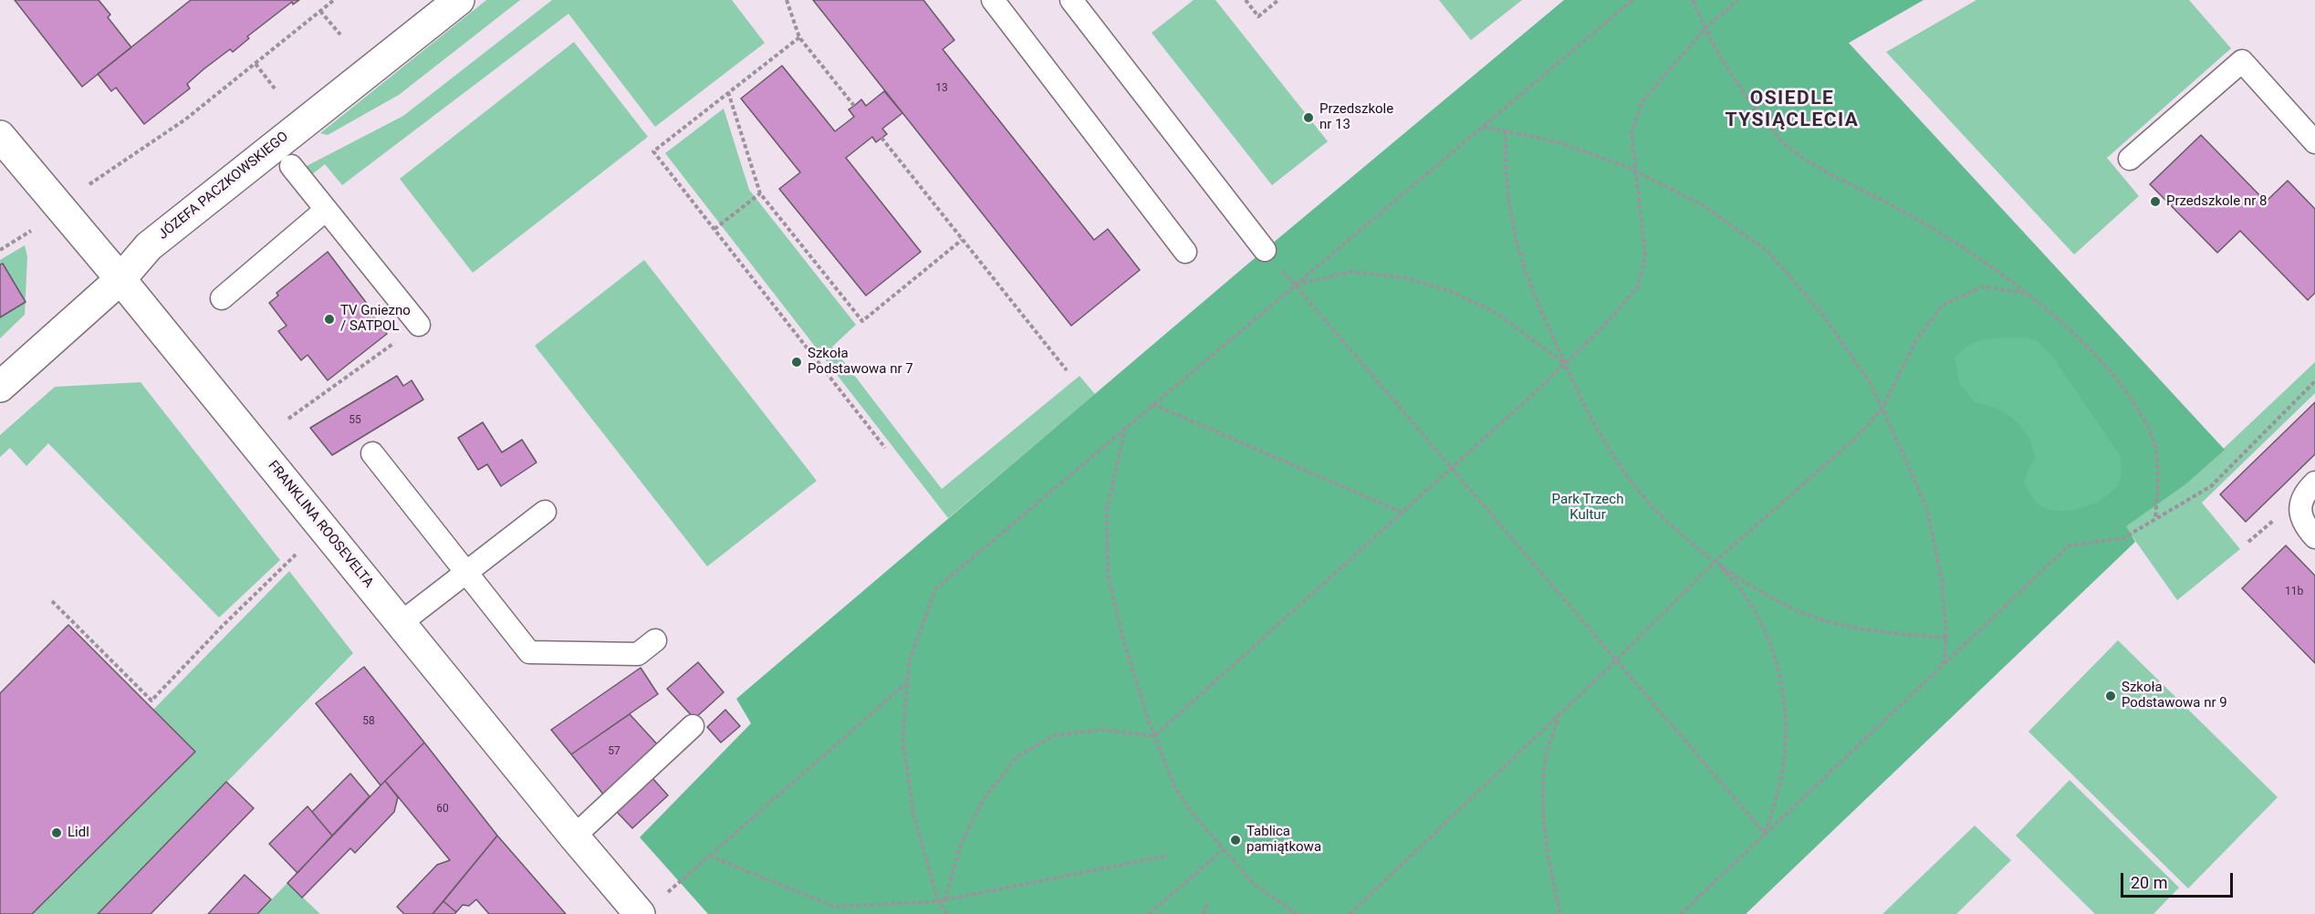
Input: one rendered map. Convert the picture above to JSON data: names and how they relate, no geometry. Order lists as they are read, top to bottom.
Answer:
{
  "streets": {
    "street": ["JÓZEFA PACZKOWSKIEGO", "FRANKLINA ROOSEVELTA"]
  },
  "crossings": [
    ["JÓZEFA PACZKOWSKIEGO", "FRANKLINA ROOSEVELTA"]
  ],
  "districts": ["OSIEDLE TYSIĄCLECIA"],
  "parks": ["Park Trzech Kultur"],
  "places": [
    "Przedszkole nr 13",
    "Przedszkole nr 8",
    "TV Gniezno / SATPOL",
    "Szkoła Podstawowa nr 7",
    "Szkoła Podstawowa nr 9",
    "Lidl",
    "Tablica pamiątkowa"
  ],
  "house_numbers": [
    "13",
    "55",
    "11b",
    "58",
    "57",
    "60"
  ],
  "scale_bar": "20 m"
}
